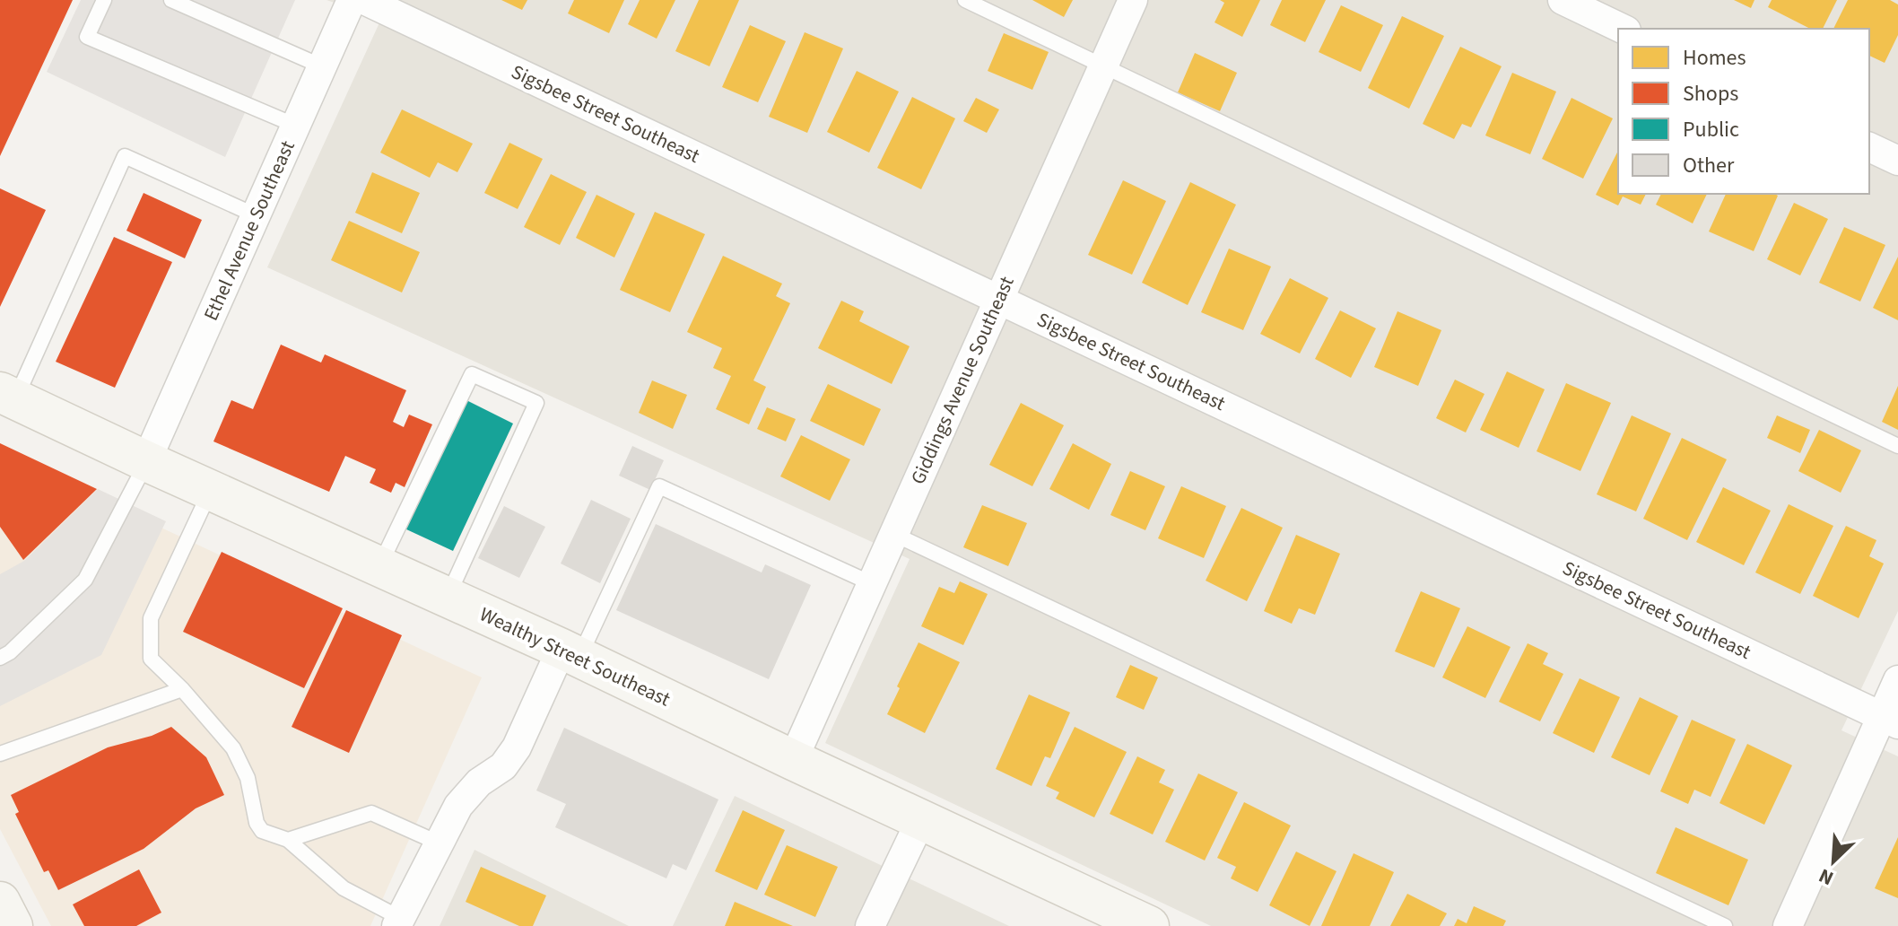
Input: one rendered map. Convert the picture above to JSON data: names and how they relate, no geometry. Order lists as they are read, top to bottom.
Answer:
{
  "streets": {
    "main road": ["Wealthy Street Southeast"],
    "street": ["Sigsbee Street Southeast", "Ethel Avenue Southeast", "Giddings Avenue Southeast"]
  },
  "crossings": [
    ["Sigsbee Street Southeast", "Giddings Avenue Southeast"],
    ["Ethel Avenue Southeast", "Wealthy Street Southeast"],
    ["Giddings Avenue Southeast", "Wealthy Street Southeast"]
  ],
  "legend": [
    "Homes",
    "Shops",
    "Public",
    "Other"
  ],
  "north": "bottom left"
}
